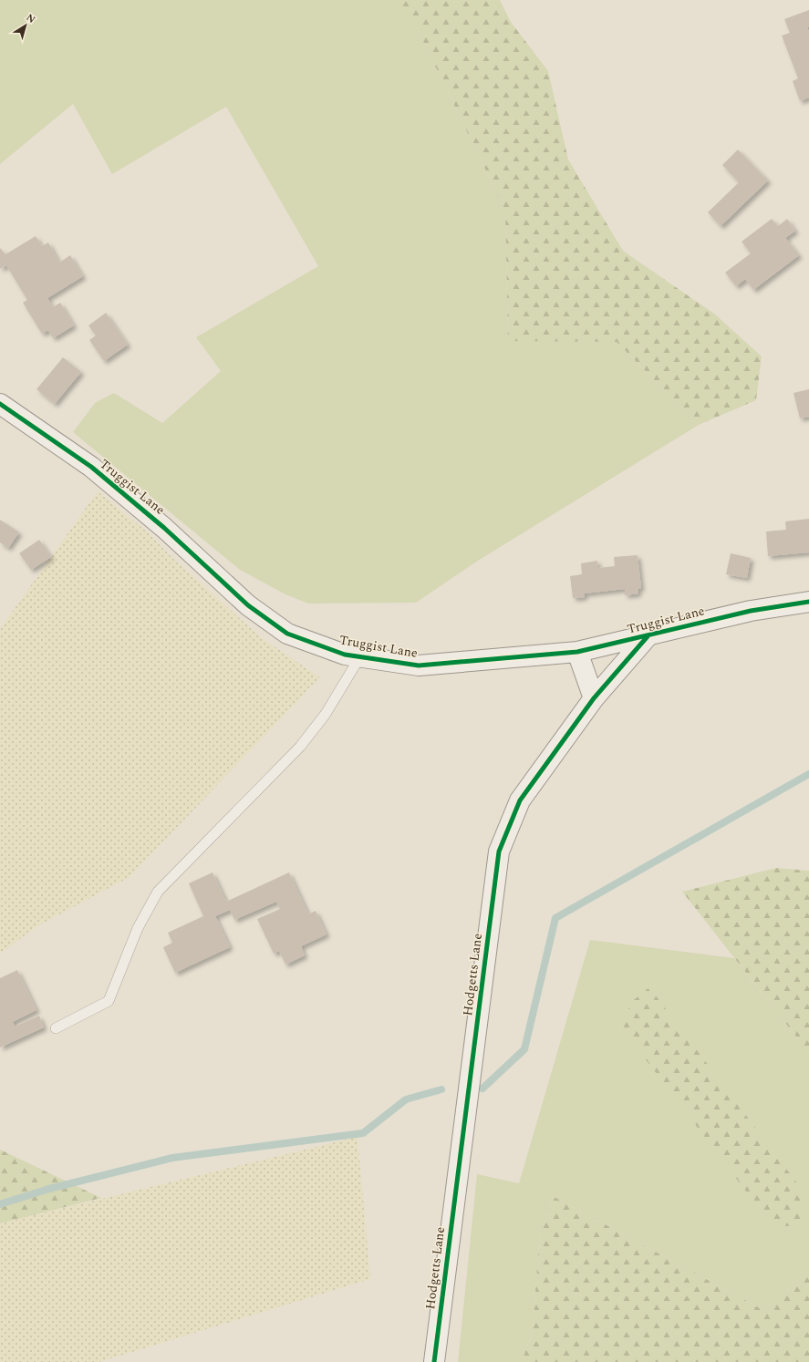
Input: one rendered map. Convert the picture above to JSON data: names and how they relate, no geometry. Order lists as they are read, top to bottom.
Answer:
{
  "streets": {
    "street": ["Truggist Lane", "Hodgetts Lane"]
  },
  "crossings": [
    ["Truggist Lane", "Hodgetts Lane"]
  ],
  "north": "top right"
}
